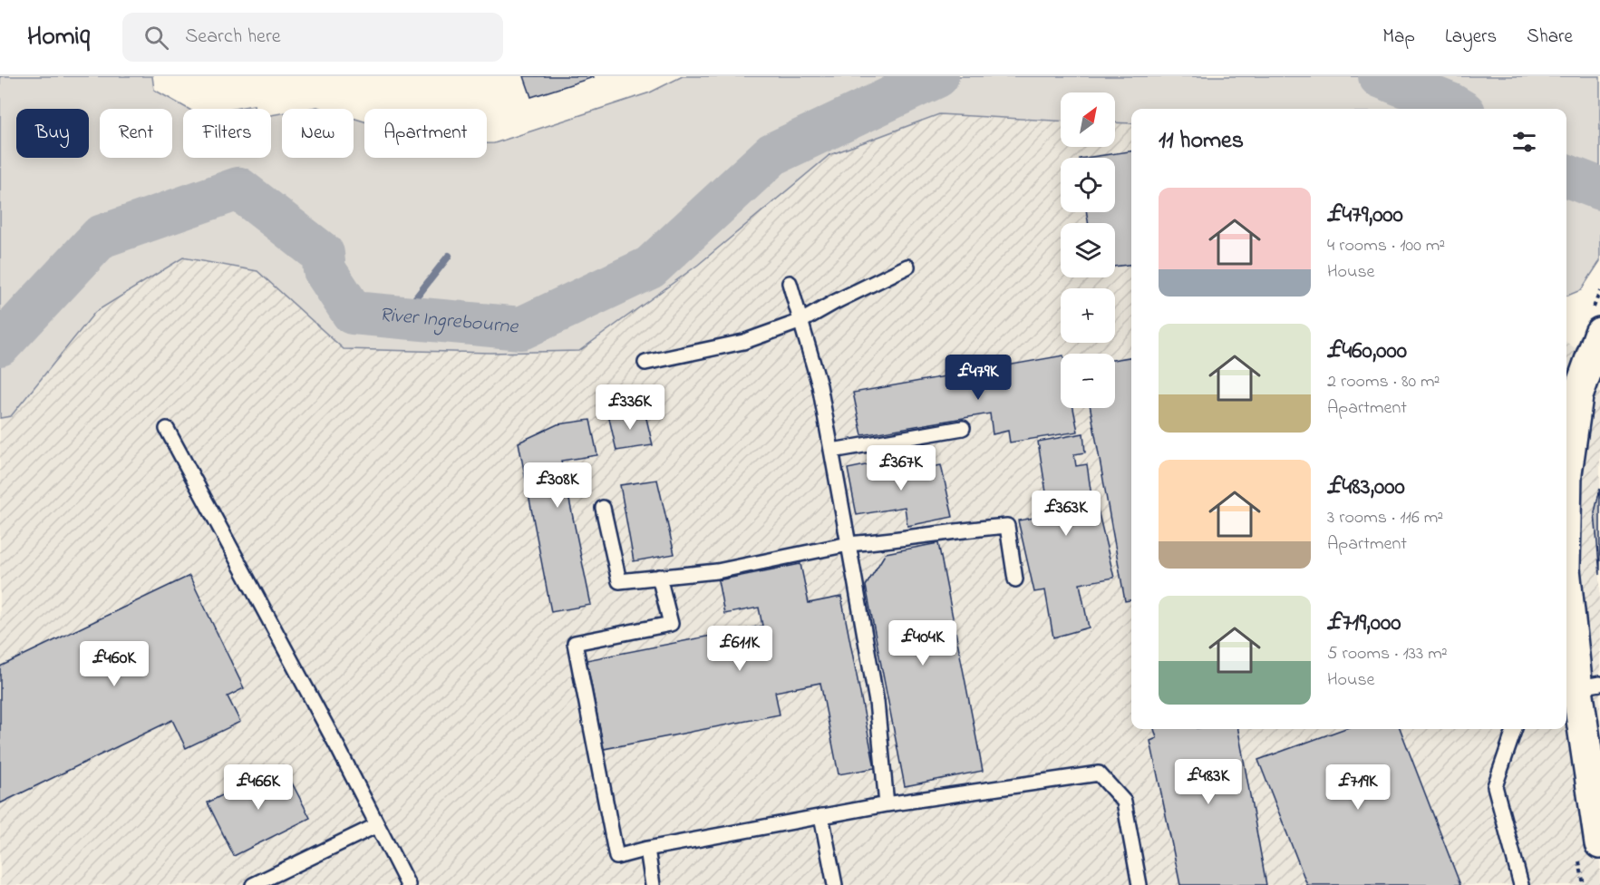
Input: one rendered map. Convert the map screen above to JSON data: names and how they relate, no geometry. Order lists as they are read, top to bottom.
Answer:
{
  "water": ["River Ingrebourne"],
  "north": "top right",
  "page": {
    "header": "Homiq",
    "search": "Search here",
    "nav": ["Map", "Layers", "Share"],
    "map_buttons": ["+", "−"],
    "chip": [
      "Buy",
      "Rent",
      "Filters",
      "New",
      "Apartment"
    ],
    "heading": "11 homes",
    "list": [
      {
        "name": "£479,000",
        "note": "4 rooms · 100 m² · House"
      },
      {
        "name": "£460,000",
        "note": "2 rooms · 80 m² · Apartment"
      },
      {
        "name": "£483,000",
        "note": "3 rooms · 116 m² · Apartment"
      },
      {
        "name": "£719,000",
        "note": "5 rooms · 133 m² · House"
      }
    ],
    "price": [
      "£479K",
      "£336K",
      "£367K",
      "£308K",
      "£363K",
      "£404K",
      "£611K",
      "£460K",
      "£483K",
      "£466K",
      "£719K"
    ]
  }
}
